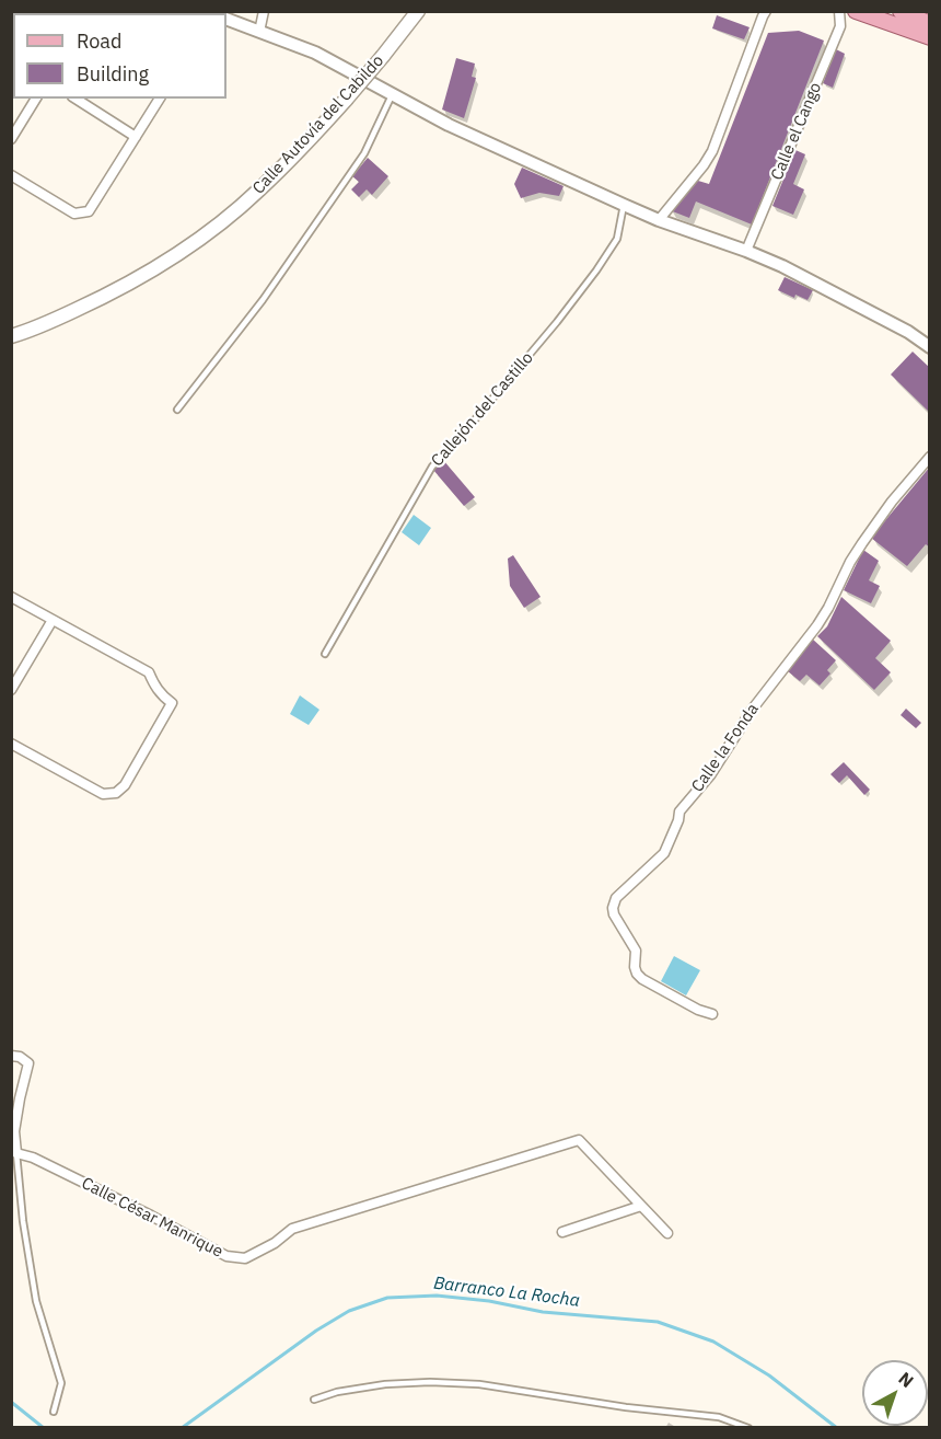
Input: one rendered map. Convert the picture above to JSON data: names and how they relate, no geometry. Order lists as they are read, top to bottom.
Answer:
{
  "streets": {
    "main road": ["Calle Autovía del Cabildo"],
    "street": ["Calle el Cango", "Calle la Fonda", "Calle César Manrique"],
    "lane": ["Callejón del Castillo"]
  },
  "water": ["Barranco La Rocha"],
  "legend": ["Road", "Building"],
  "north": "top right"
}
